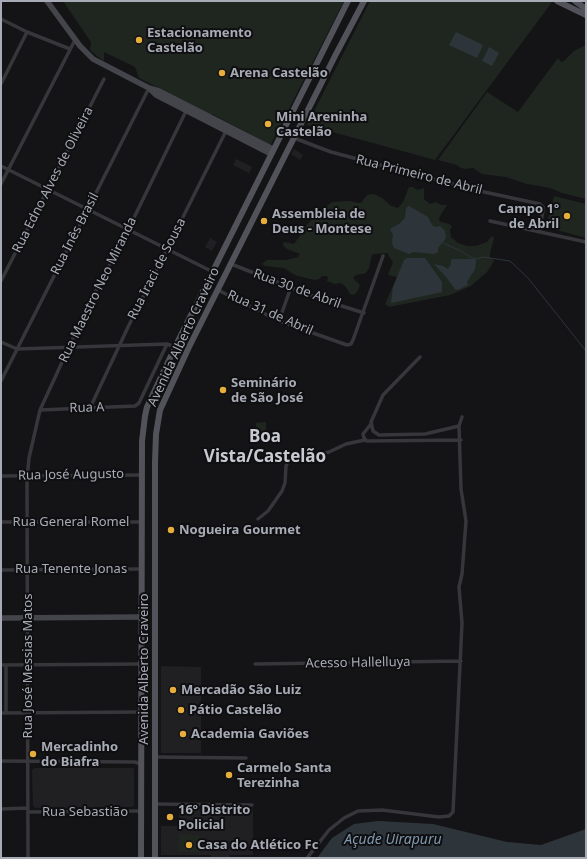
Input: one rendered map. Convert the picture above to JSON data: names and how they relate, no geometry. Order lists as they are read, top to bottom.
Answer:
{
  "streets": {
    "main road": ["Avenida Alberto Craveiro"],
    "street": [
      "Rua Primeiro de Abril",
      "Rua Edno Alves de Oliveira",
      "Rua Inês Brasil",
      "Rua Iraci de Sousa",
      "Rua 30 de Abril",
      "Rua Maestro Neo Miranda",
      "Rua 31 de Abril",
      "Rua A",
      "Rua José Augusto",
      "Rua General Romel",
      "Rua Tenente Jonas",
      "Acesso Hallelluya",
      "Rua José Messias Matos",
      "Rua Sebastião"
    ]
  },
  "crossings": [
    ["Rua Primeiro de Abril", "Avenida Alberto Craveiro"],
    ["Rua Iraci de Sousa", "Rua A"],
    ["Rua 30 de Abril", "Rua 31 de Abril"],
    ["Rua 30 de Abril", "Avenida Alberto Craveiro"],
    ["Rua Maestro Neo Miranda", "Rua A"],
    ["Rua Maestro Neo Miranda", "Rua José Augusto"],
    ["Rua Maestro Neo Miranda", "Rua José Messias Matos"],
    ["Rua 31 de Abril", "Avenida Alberto Craveiro"],
    ["Avenida Alberto Craveiro", "Rua José Augusto"],
    ["Avenida Alberto Craveiro", "Rua General Romel"],
    ["Avenida Alberto Craveiro", "Rua Tenente Jonas"],
    ["Avenida Alberto Craveiro", "Rua Sebastião"],
    ["Rua José Augusto", "Rua José Messias Matos"],
    ["Rua General Romel", "Rua José Messias Matos"],
    ["Rua Tenente Jonas", "Rua José Messias Matos"],
    ["Rua José Messias Matos", "Rua Sebastião"]
  ],
  "districts": ["Boa Vista/Castelão"],
  "water": ["Açude Uirapuru"],
  "places": [
    "Estacionamento Castelão",
    "Arena Castelão",
    "Mini Areninha Castelão",
    "Campo 1º de Abril",
    "Assembleia de Deus - Montese",
    "Seminário de São José",
    "Nogueira Gourmet",
    "Mercadão São Luiz",
    "Pátio Castelão",
    "Academia Gaviões",
    "Mercadinho do Biafra",
    "Carmelo Santa Terezinha",
    "16º Distrito Policial",
    "Casa do Atlético Fc"
  ]
}
